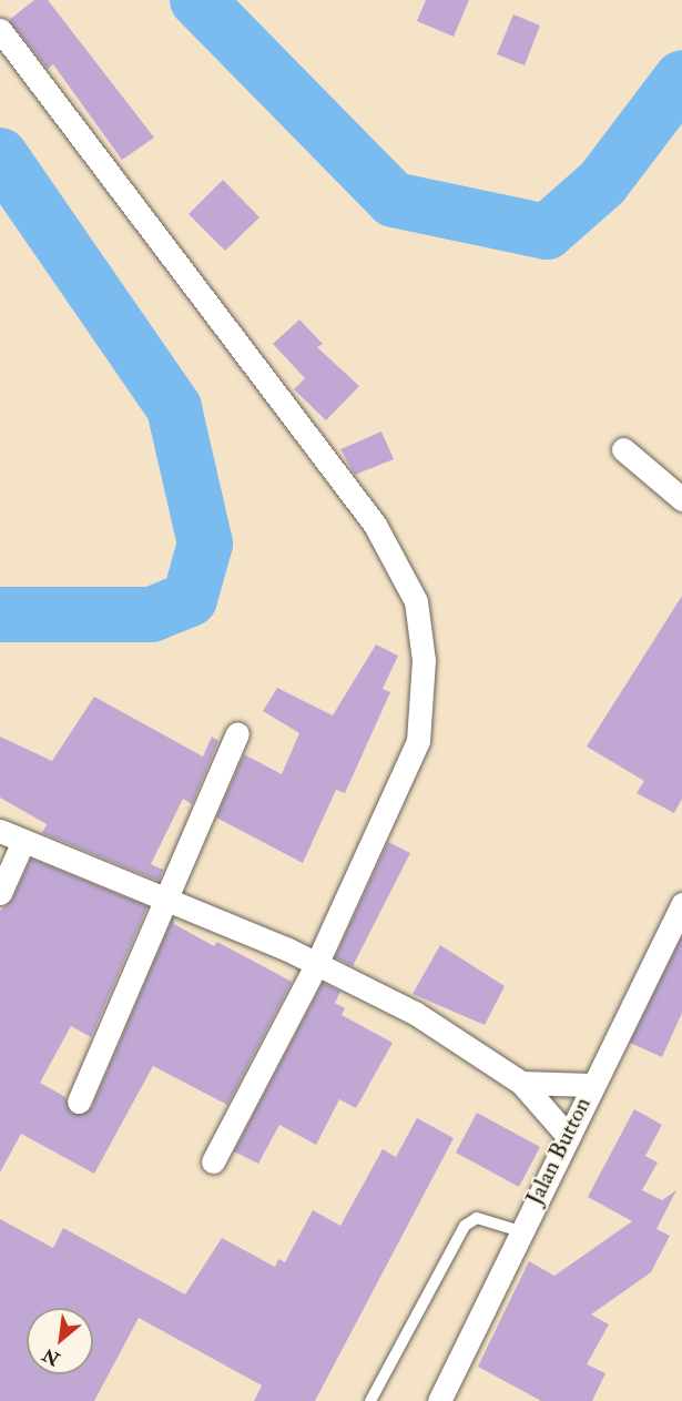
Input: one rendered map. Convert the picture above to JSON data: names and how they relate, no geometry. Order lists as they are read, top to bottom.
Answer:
{
  "streets": {
    "street": ["Jalan Button"]
  },
  "north": "bottom left"
}
